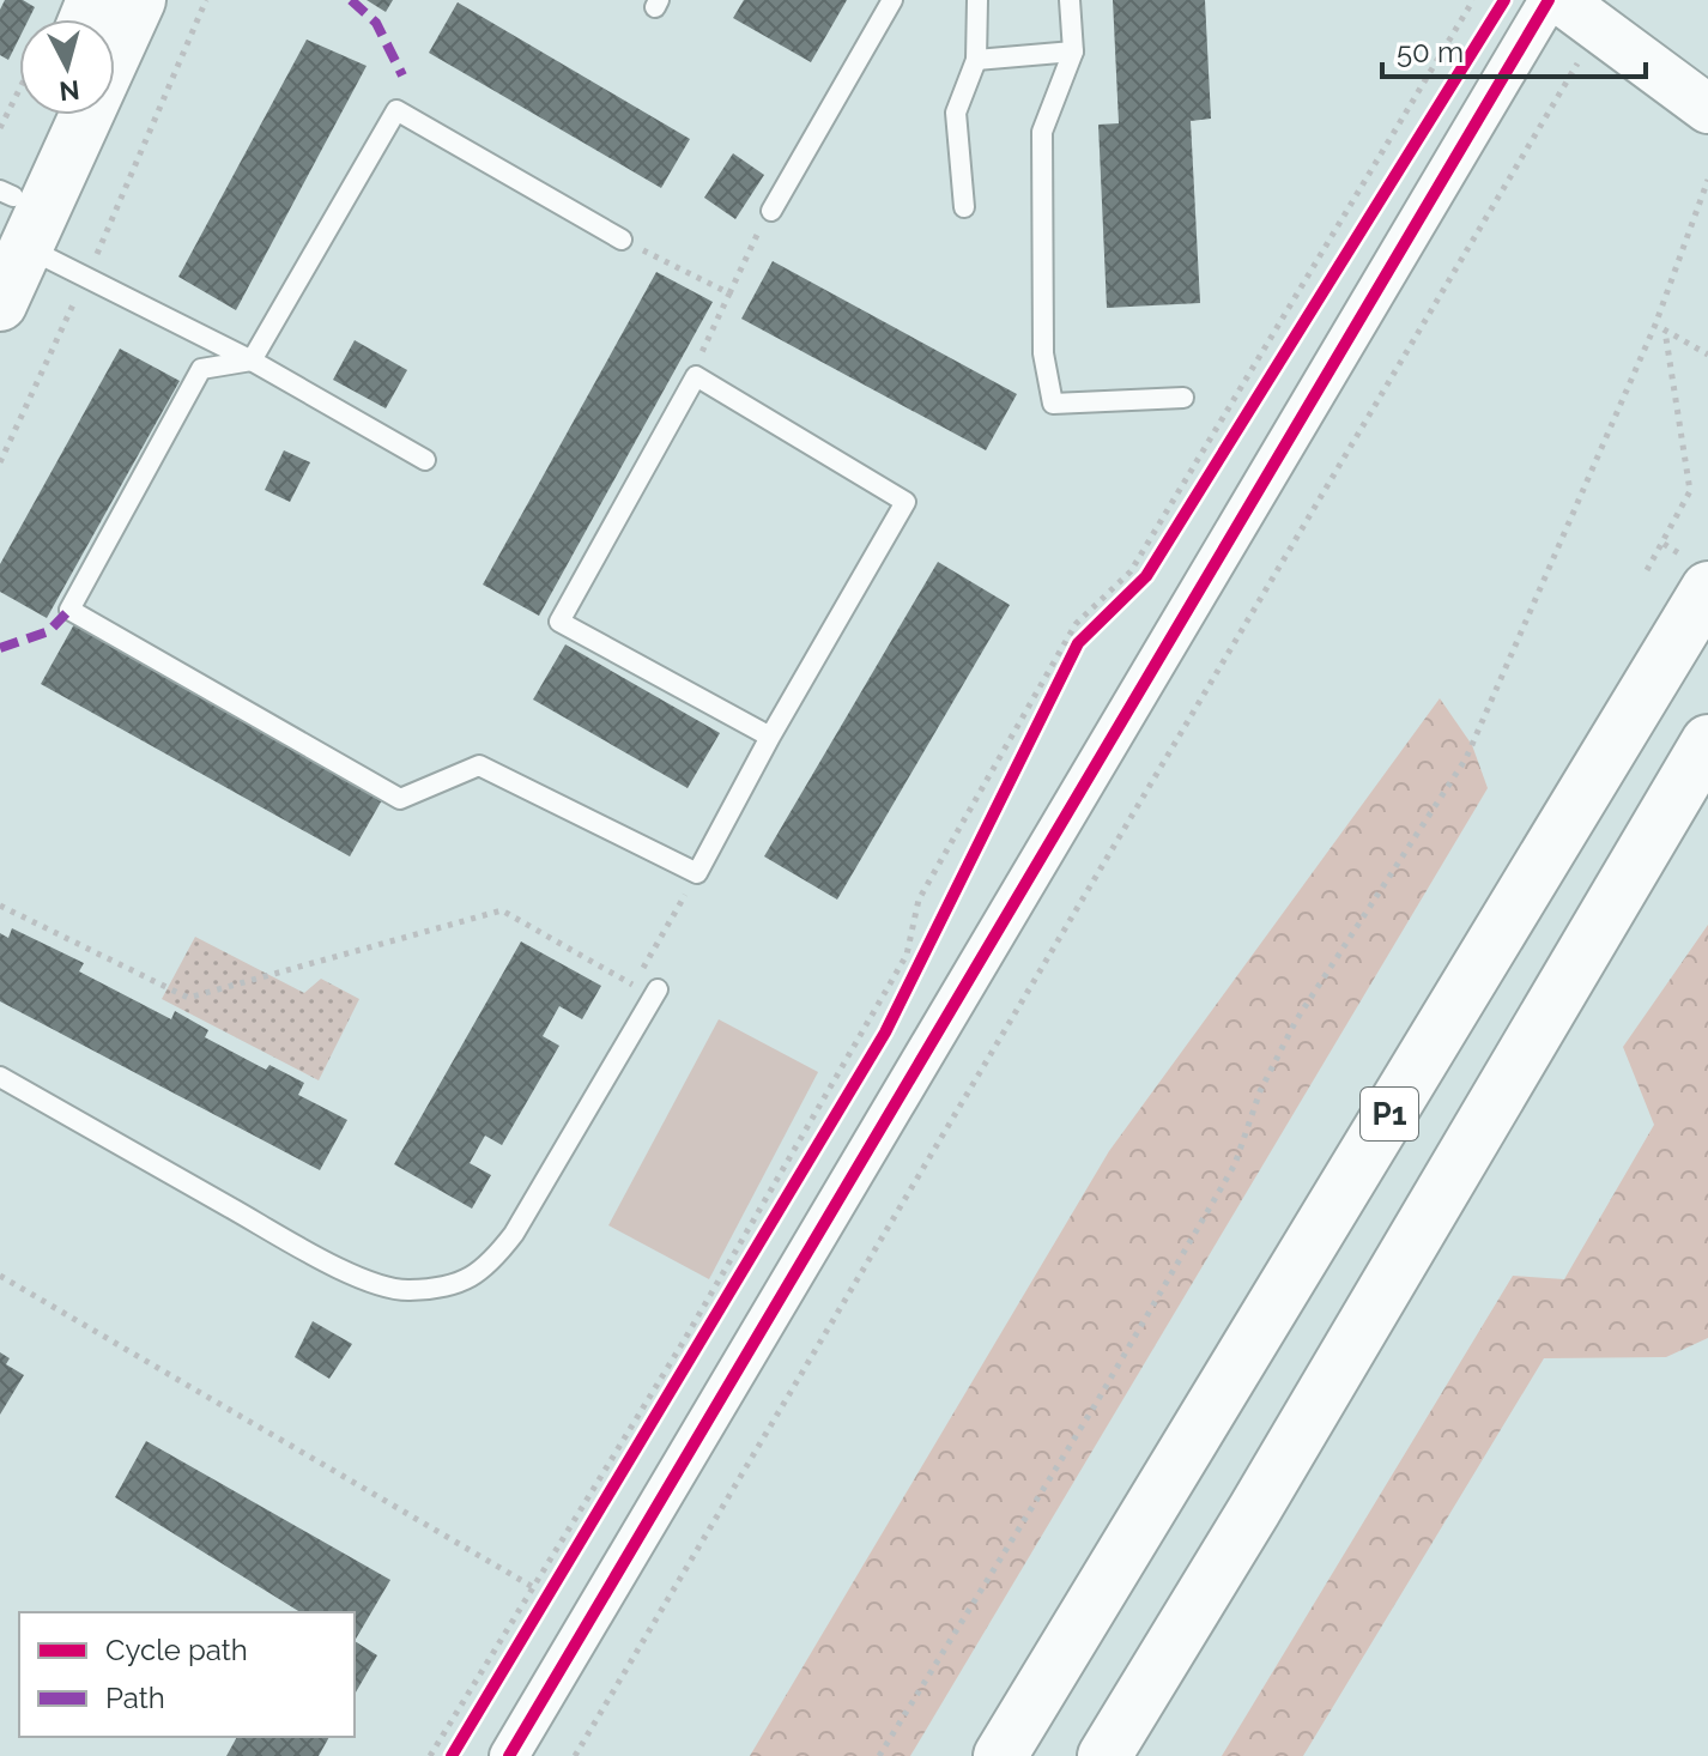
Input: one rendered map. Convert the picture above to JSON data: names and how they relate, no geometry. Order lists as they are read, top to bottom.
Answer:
{
  "streets": {
    "main road": ["Р1"]
  },
  "legend": ["Cycle path", "Path"],
  "scale_bar": "50 m",
  "north": "bottom"
}
